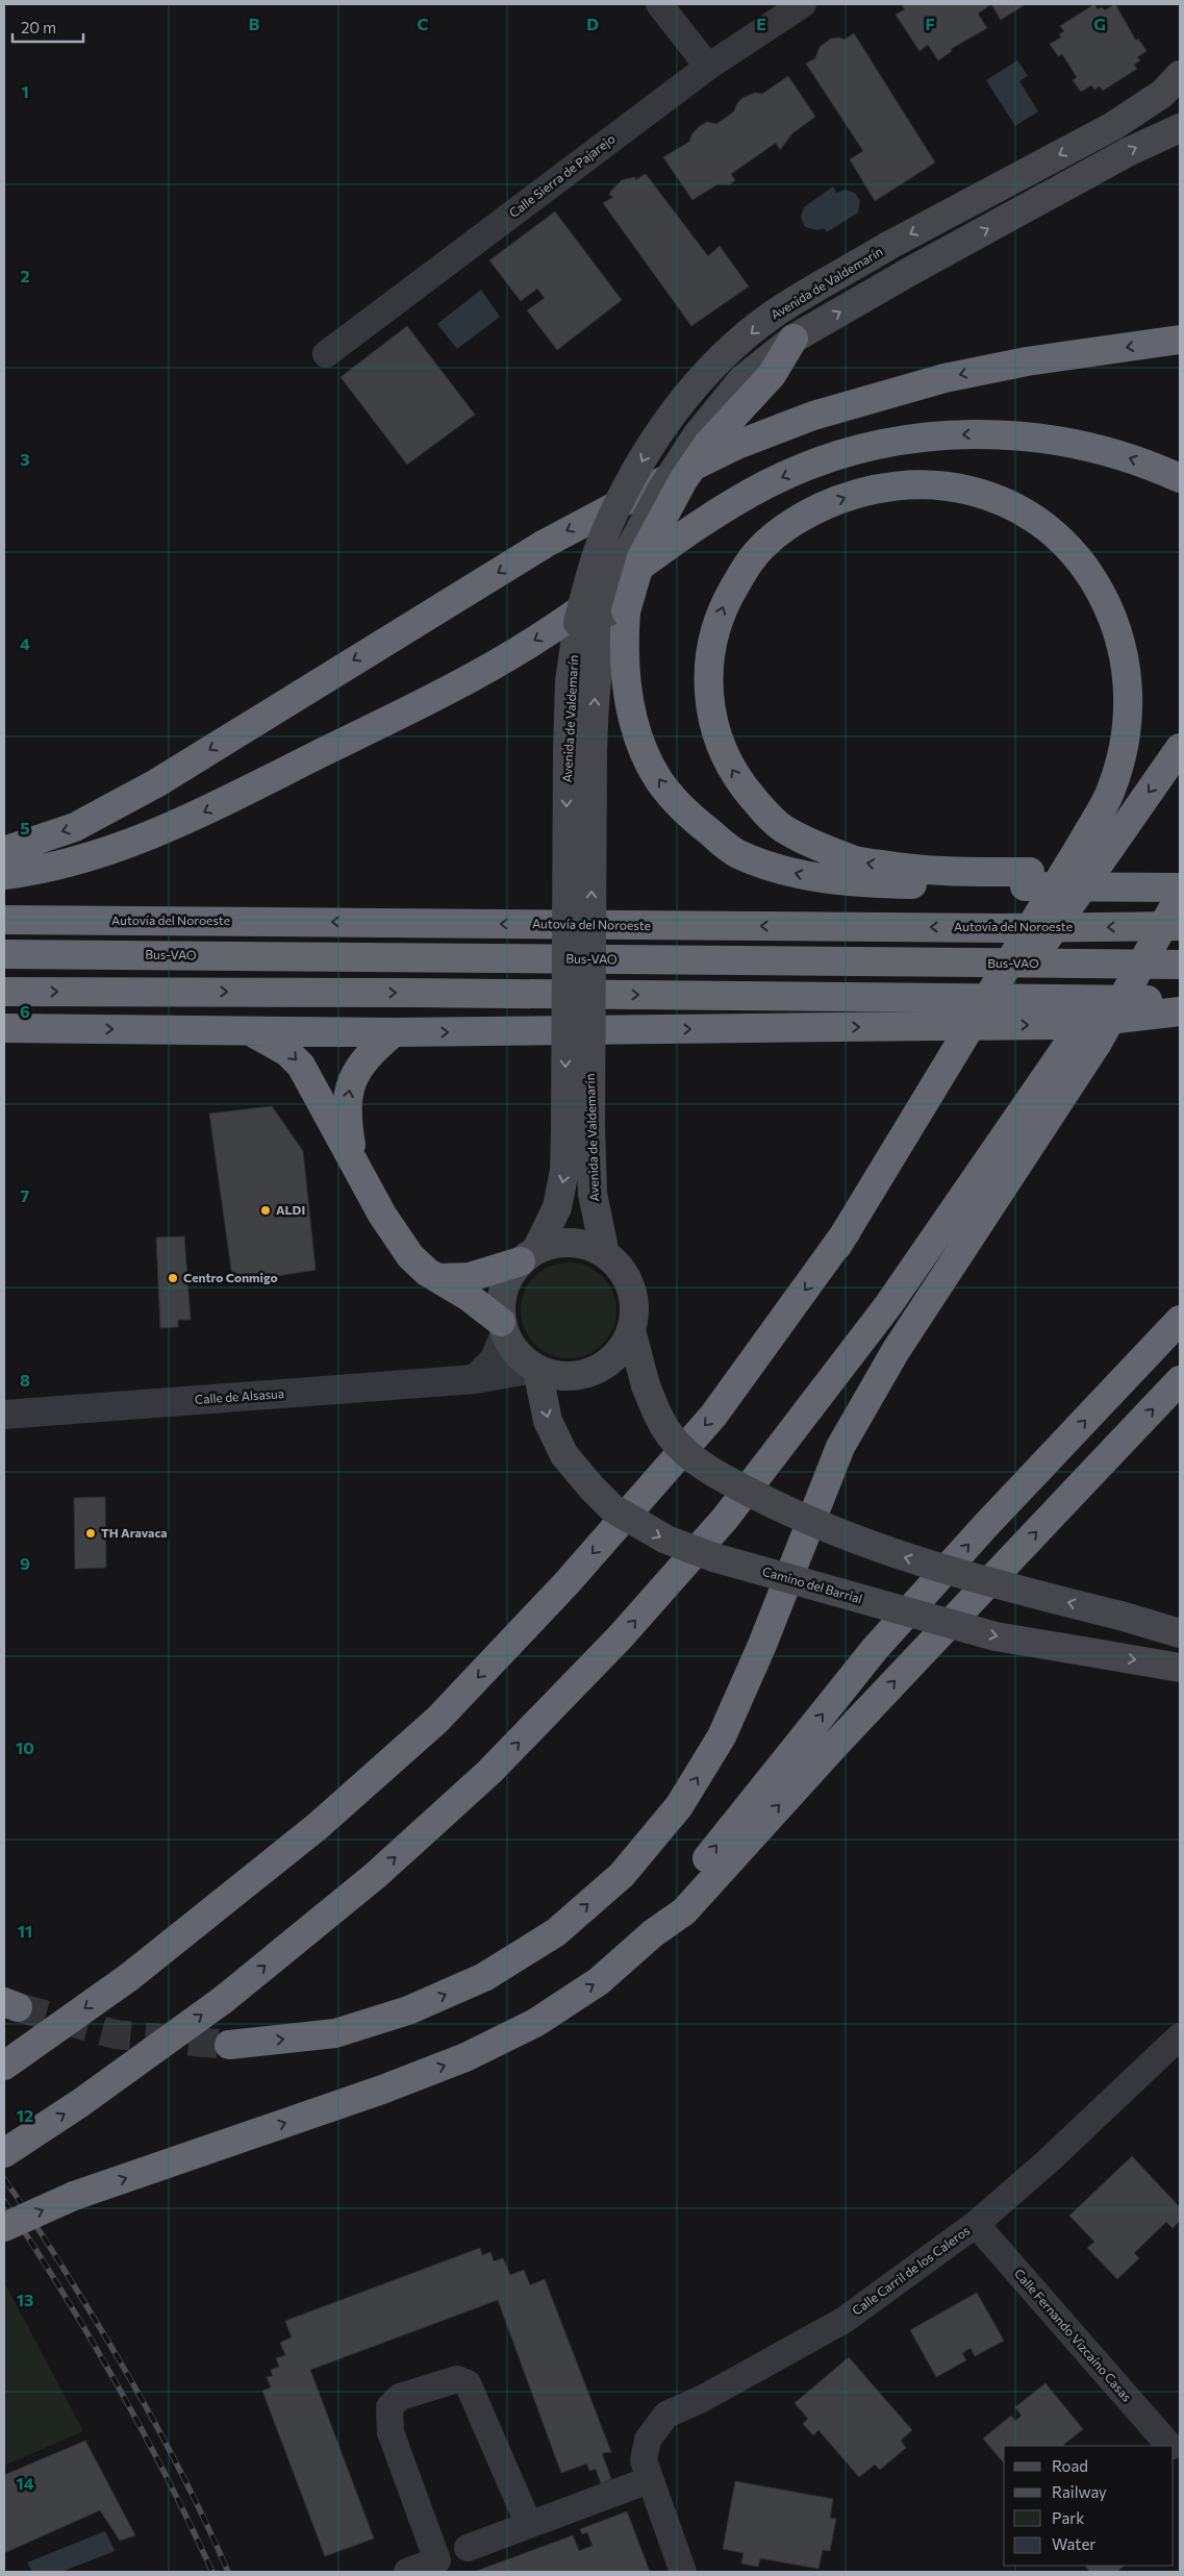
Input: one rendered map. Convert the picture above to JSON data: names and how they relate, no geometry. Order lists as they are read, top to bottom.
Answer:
{
  "streets": {
    "highway": ["Autovía del Noroeste", "Bus-VAO"],
    "main road": ["Avenida de Valdemarín", "Camino del Barrial"],
    "street": [
      "Calle Sierra de Pajarejo",
      "Calle de Alsasua",
      "Calle Carril de los Caleros",
      "Calle Fernando Vizcaíno Casas"
    ]
  },
  "crossings": [
    ["Avenida de Valdemarín", "Calle de Alsasua"],
    ["Avenida de Valdemarín", "Camino del Barrial"],
    ["Calle de Alsasua", "Camino del Barrial"],
    ["Calle Carril de los Caleros", "Calle Fernando Vizcaíno Casas"]
  ],
  "places": ["ALDI", "Centro Conmigo", "TH Aravaca"],
  "legend": [
    "Road",
    "Railway",
    "Park",
    "Water"
  ],
  "scale_bar": "20 m",
  "grid": {
    "columns": [
      "B",
      "C",
      "D",
      "E",
      "F",
      "G"
    ],
    "rows": [
      "1",
      "2",
      "3",
      "4",
      "5",
      "6",
      "7",
      "8",
      "9",
      "10",
      "11",
      "12",
      "13",
      "14"
    ]
  }
}
